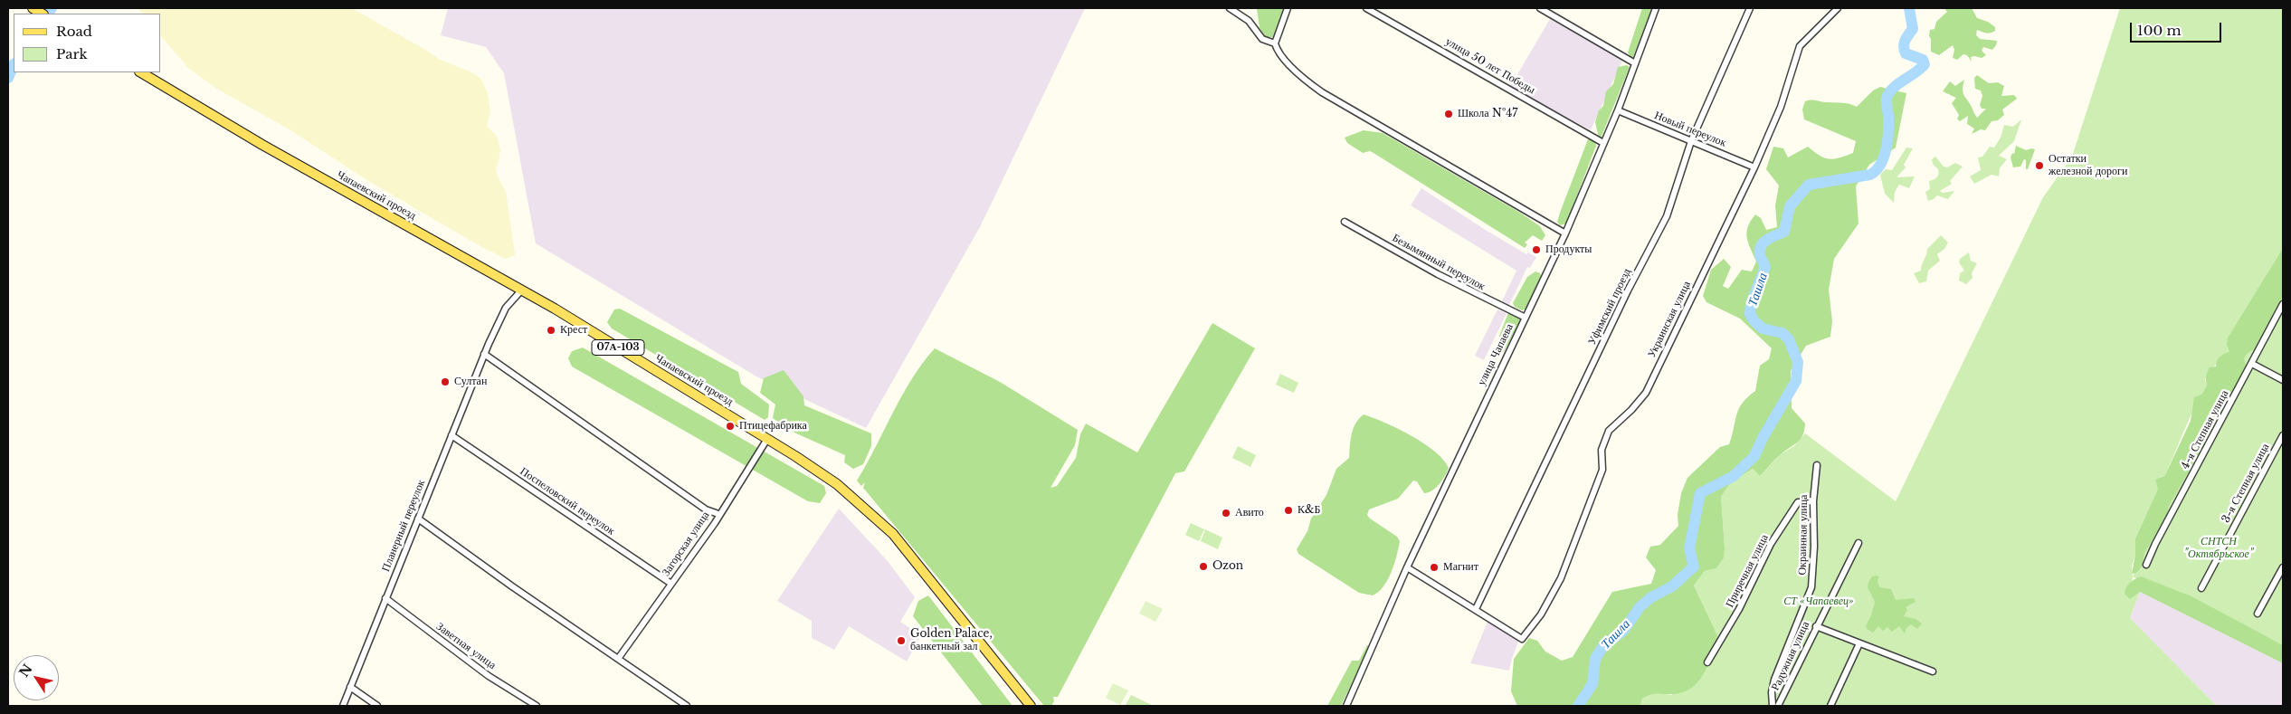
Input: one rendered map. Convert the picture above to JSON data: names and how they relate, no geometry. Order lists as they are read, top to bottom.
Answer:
{
  "streets": {
    "main road": ["Чапаевский проезд", "07А-103"],
    "street": [
      "улица 50 лет Победы",
      "Новый переулок",
      "Безымянный переулок",
      "Уфимский проезд",
      "Украинская улица",
      "улица Чапаева",
      "4-я Степная улица",
      "3-я Степная улица",
      "Поспеловский переулок",
      "Планерный переулок",
      "Окраинная улица",
      "Загорская улица",
      "Приречная улица",
      "Заветная улица",
      "Радужная улица"
    ]
  },
  "crossings": [
    ["улица 50 лет Победы", "улица Чапаева"],
    ["Новый переулок", "Уфимский проезд"],
    ["Новый переулок", "Украинская улица"],
    ["Новый переулок", "улица Чапаева"],
    ["Чапаевский проезд", "Планерный переулок"],
    ["Чапаевский проезд", "Загорская улица"],
    ["Безымянный переулок", "улица Чапаева"],
    ["Уфимский проезд", "Украинская улица"],
    ["Поспеловский переулок", "Планерный переулок"],
    ["Поспеловский переулок", "Загорская улица"],
    ["Планерный переулок", "Заветная улица"],
    ["Окраинная улица", "Приречная улица"]
  ],
  "water": ["Ташла"],
  "parks": ["СНТСН \"Октябрьское\"", "СТ «Чапаевец»"],
  "places": [
    "Школа №47",
    "Остатки железной дороги",
    "Продукты",
    "Крест",
    "Султан",
    "Птицефабрика",
    "К&Б",
    "Авито",
    "Ozon",
    "Магнит",
    "Golden Palace, банкетный зал"
  ],
  "legend": ["Road", "Park"],
  "scale_bar": "100 m",
  "north": "top left"
}
